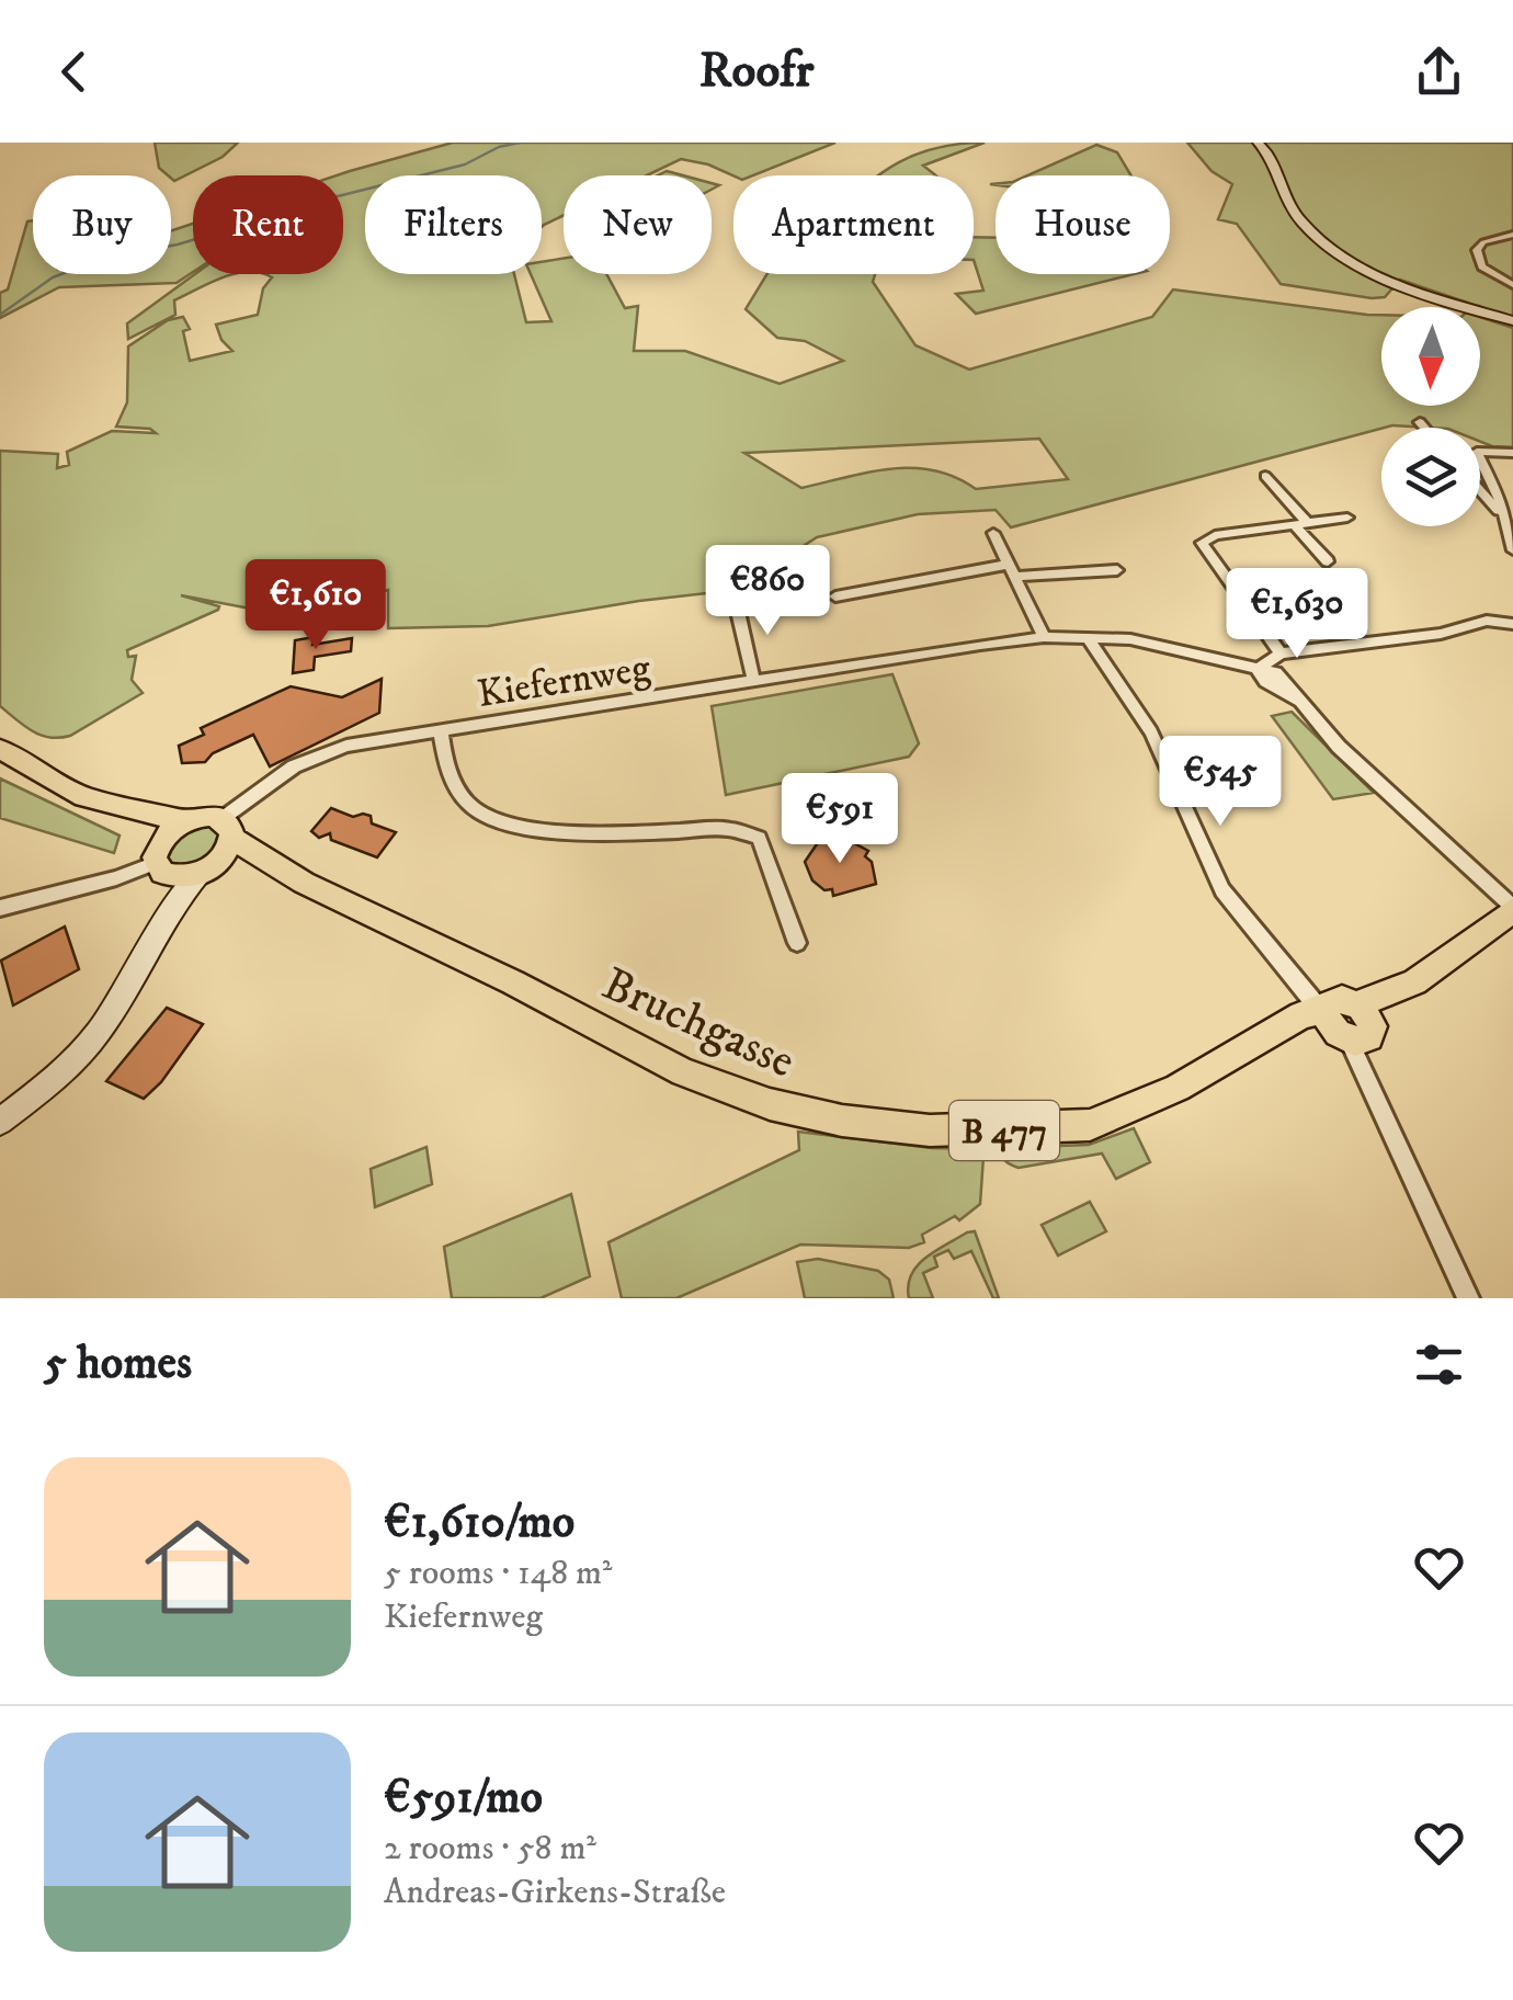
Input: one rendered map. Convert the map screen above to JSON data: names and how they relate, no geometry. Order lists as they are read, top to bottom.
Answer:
{
  "streets": {
    "main road": ["Bruchgasse", "B 477"],
    "street": ["Kiefernweg"]
  },
  "crossings": [
    ["Kiefernweg", "Bruchgasse"],
    ["Bruchgasse", "B 477"]
  ],
  "north": "bottom",
  "page": {
    "header": "Roofr",
    "chip": [
      "Buy",
      "Rent",
      "Filters",
      "New",
      "Apartment",
      "House"
    ],
    "price": [
      "€860",
      "€1,610",
      "€1,630",
      "€545",
      "€591"
    ],
    "heading": "5 homes",
    "list": [
      {
        "name": "€1,610/mo",
        "note": "5 rooms · 148 m² · Kiefernweg"
      },
      {
        "name": "€591/mo",
        "note": "2 rooms · 58 m² · Andreas-Girkens-Straße"
      }
    ]
  }
}
